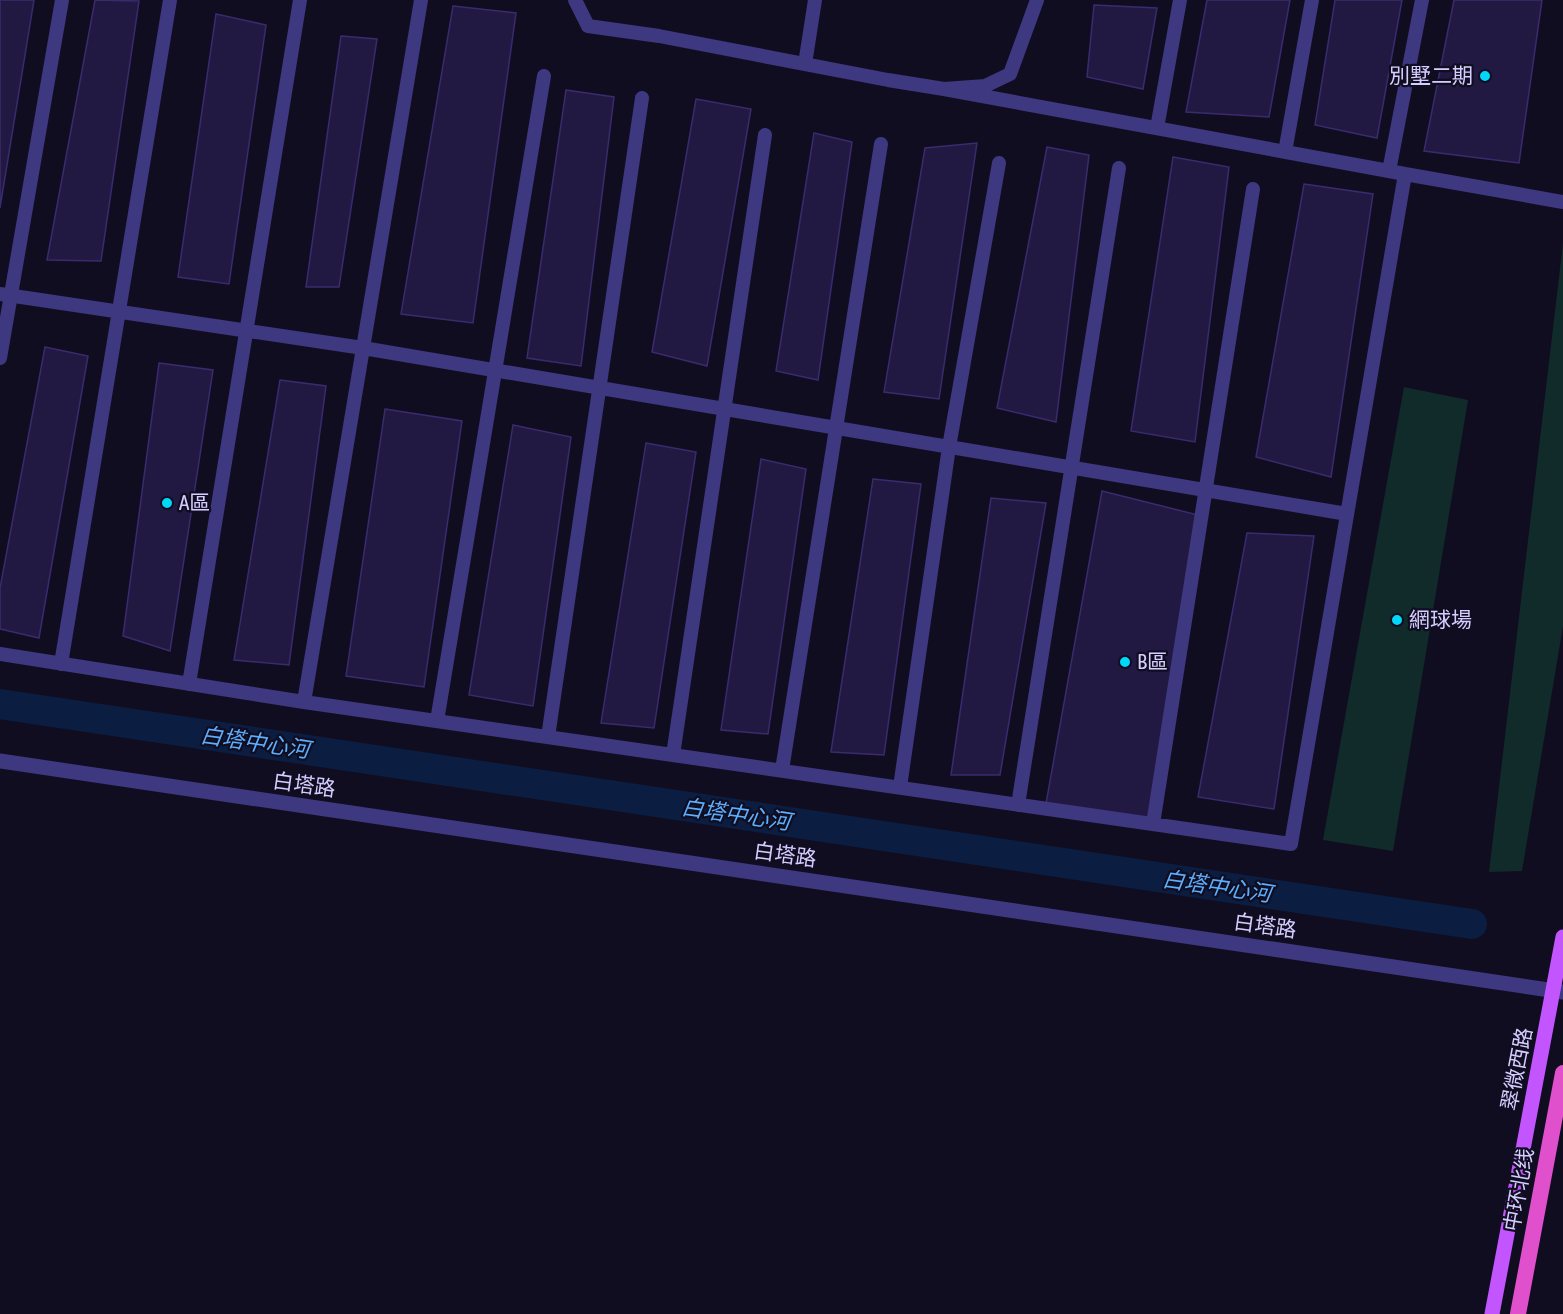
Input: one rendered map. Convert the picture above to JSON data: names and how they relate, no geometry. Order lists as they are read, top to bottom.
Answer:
{
  "streets": {
    "highway": ["中环北线"],
    "main road": ["翠微西路"],
    "street": ["白塔路"]
  },
  "crossings": [
    ["白塔路", "翠微西路"]
  ],
  "water": ["白塔中心河"],
  "places": [
    "別墅二期",
    "A區",
    "網球場",
    "B區"
  ]
}
